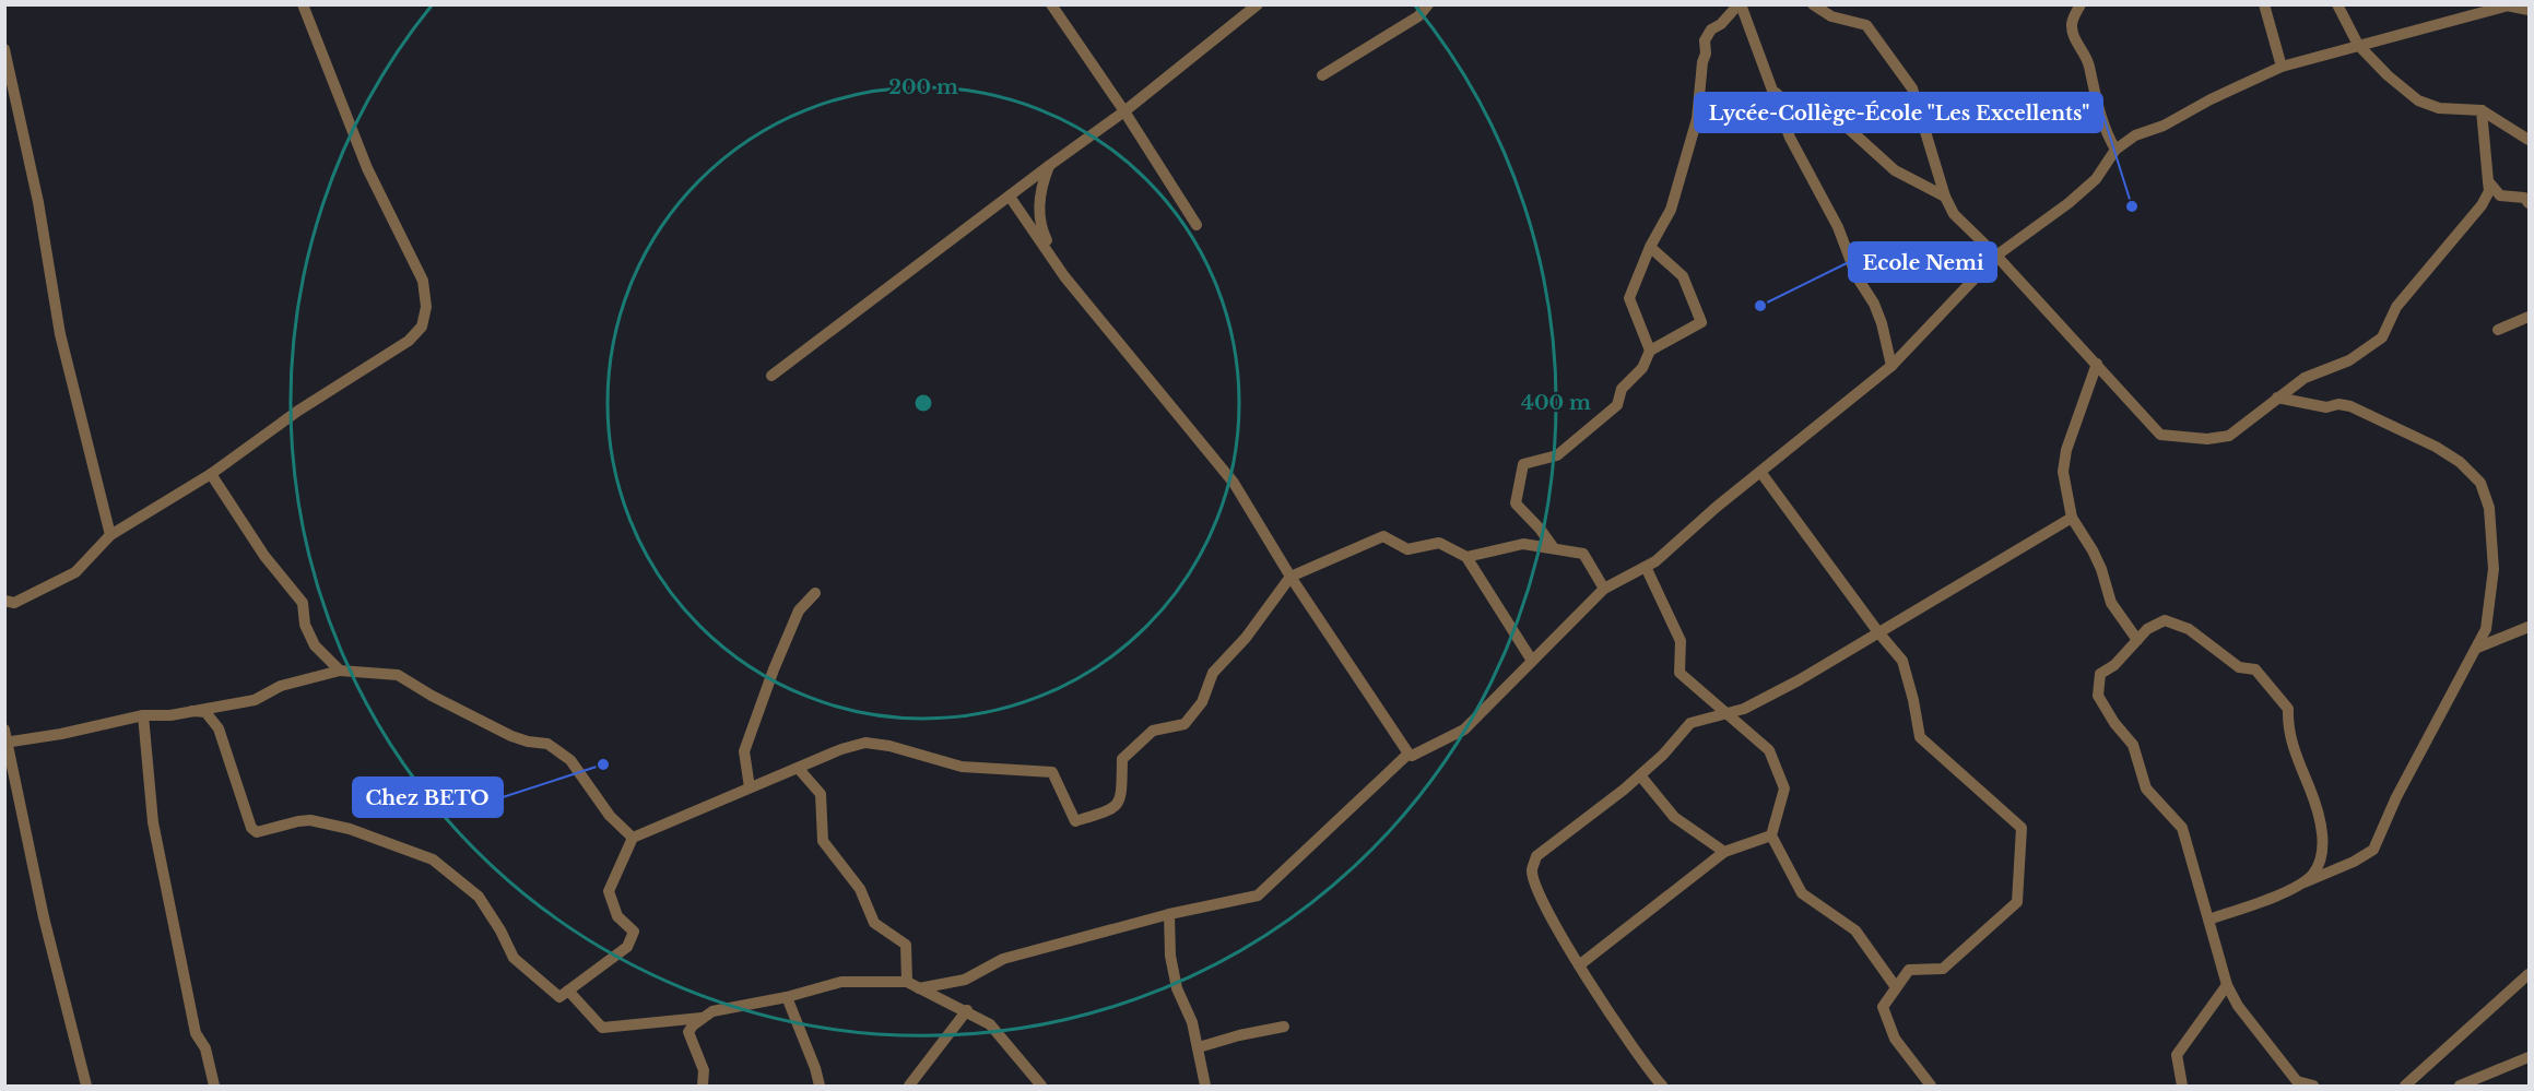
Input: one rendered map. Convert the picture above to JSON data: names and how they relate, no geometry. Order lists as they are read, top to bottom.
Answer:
{
  "places": ["Lycée-Collège-École \"Les Excellents\"", "Ecole Nemi", "Chez BETO"],
  "rings": ["200 m", "400 m"]
}
